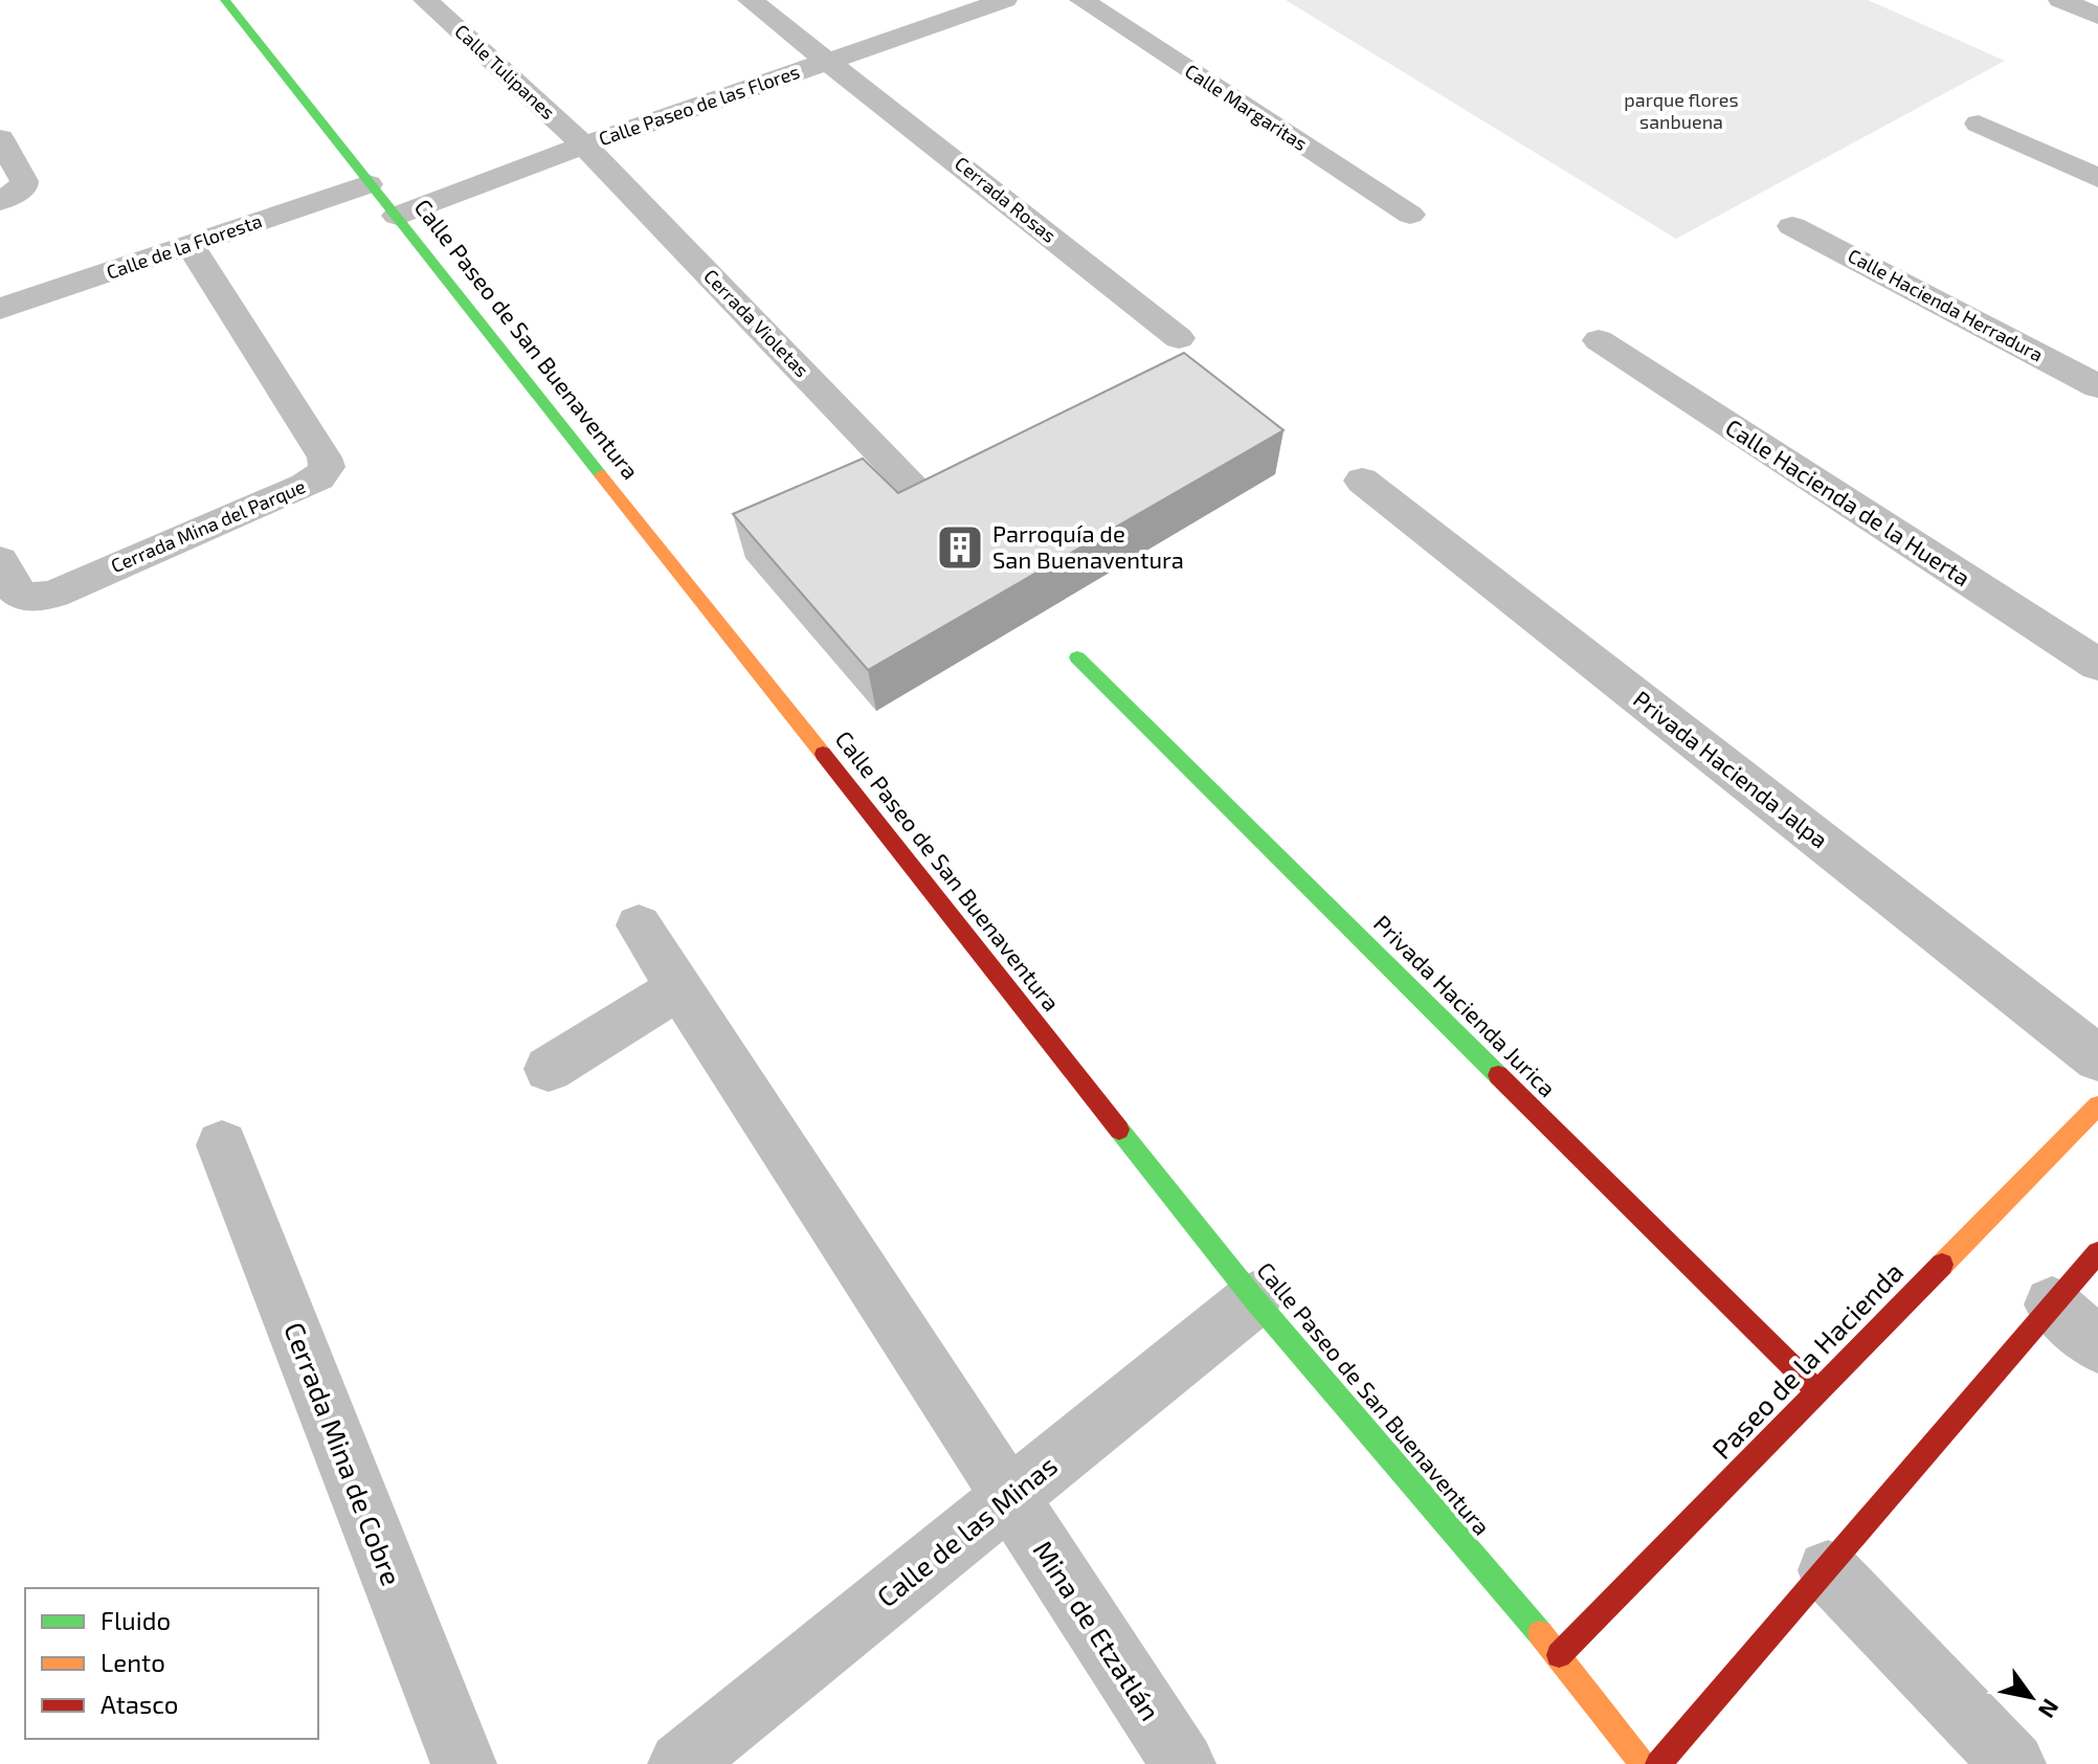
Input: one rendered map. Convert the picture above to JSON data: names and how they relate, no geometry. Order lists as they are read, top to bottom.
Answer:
{
  "streets": {
    "main road": ["Calle Paseo de San Buenaventura", "Privada Hacienda Jurica", "Paseo de la Hacienda"],
    "street": [
      "Calle Tulipanes",
      "Calle Paseo de las Flores",
      "Calle Margaritas",
      "Cerrada Rosas",
      "Calle de la Floresta",
      "Calle Hacienda Herradura",
      "Cerrada Violetas",
      "Calle Hacienda de la Huerta",
      "Cerrada Mina del Parque",
      "Privada Hacienda Jalpa",
      "Cerrada Mina de Cobre",
      "Calle de las Minas",
      "Mina de Etzatlán"
    ]
  },
  "crossings": [
    ["Calle Tulipanes", "Calle Paseo de las Flores"],
    ["Calle Tulipanes", "Cerrada Violetas"],
    ["Calle Paseo de las Flores", "Cerrada Rosas"],
    ["Calle Paseo de las Flores", "Cerrada Violetas"],
    ["Calle Paseo de las Flores", "Calle Paseo de San Buenaventura"],
    ["Calle de la Floresta", "Calle Paseo de San Buenaventura"],
    ["Calle de la Floresta", "Cerrada Mina del Parque"],
    ["Calle Paseo de San Buenaventura", "Paseo de la Hacienda"],
    ["Calle Paseo de San Buenaventura", "Calle de las Minas"],
    ["Privada Hacienda Jurica", "Paseo de la Hacienda"],
    ["Calle de las Minas", "Mina de Etzatlán"]
  ],
  "parks": ["parque flores sanbuena"],
  "places": {
    "building": ["Parroquía de San Buenaventura"]
  },
  "legend": ["Fluido", "Lento", "Atasco"],
  "north": "bottom right"
}
